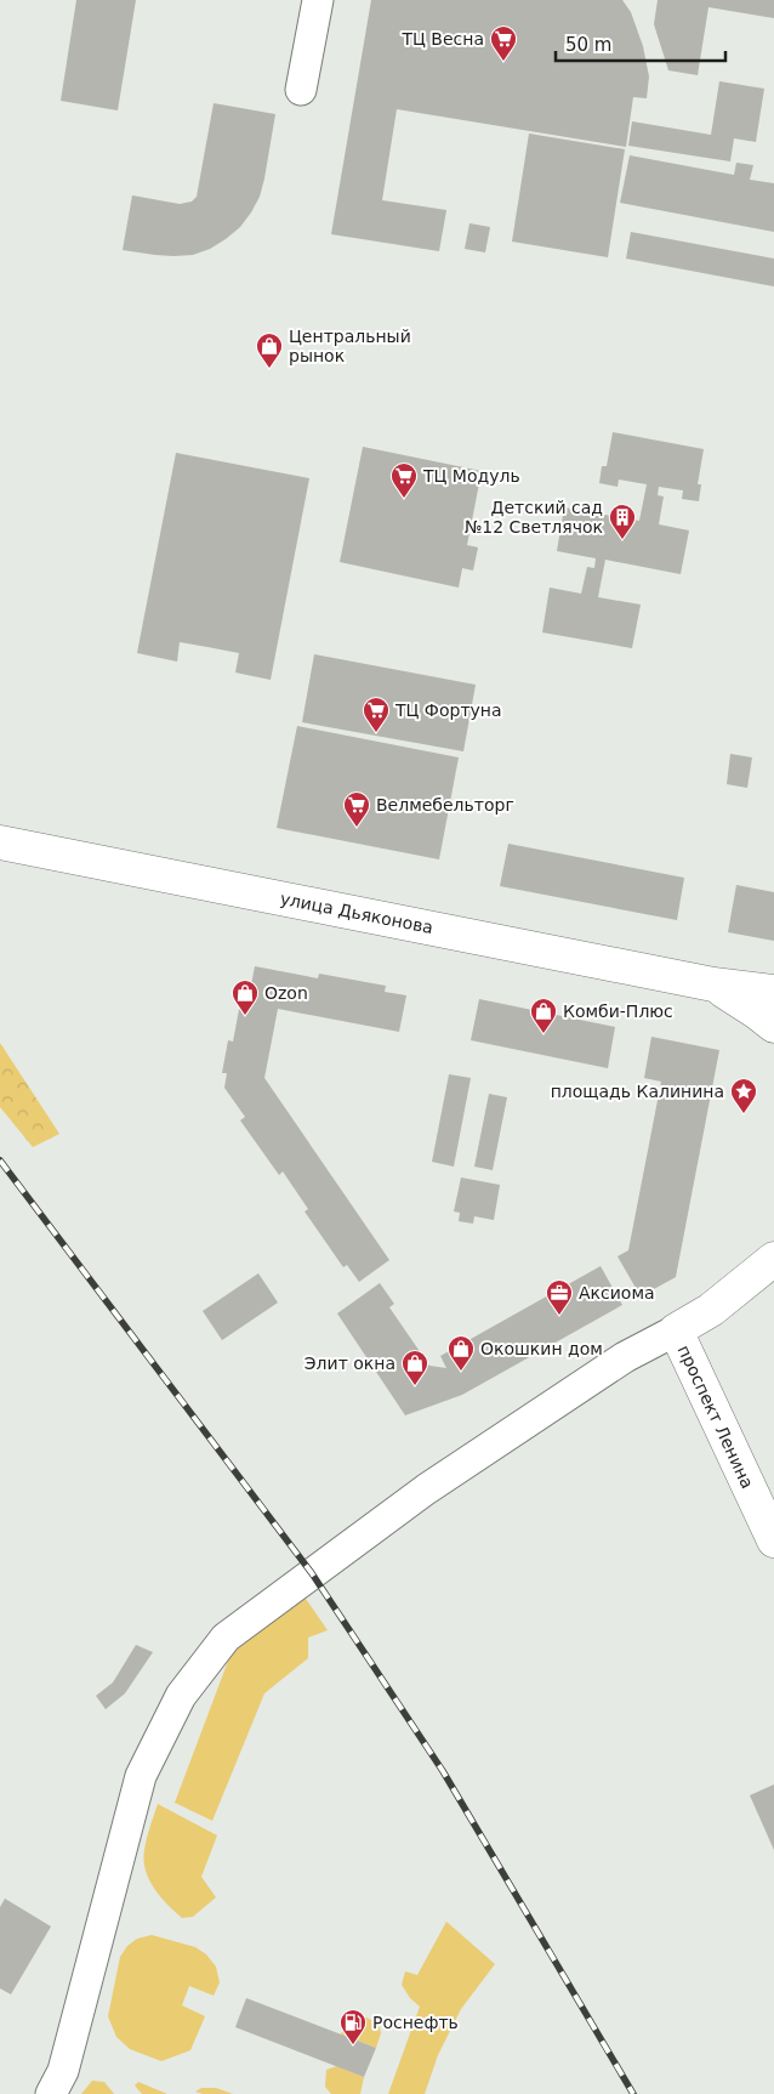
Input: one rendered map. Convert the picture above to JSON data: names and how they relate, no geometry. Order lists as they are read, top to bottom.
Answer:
{
  "streets": {
    "main road": ["улица Дьяконова", "проспект Ленина"]
  },
  "places": {
    "supermarket": [
      "ТЦ Весна",
      "ТЦ Модуль",
      "ТЦ Фортуна",
      "Велмебельторг"
    ],
    "shop": [
      "Центральный рынок",
      "Ozon",
      "Комби-Плюс",
      "Окошкин дом",
      "Элит окна"
    ],
    "building": ["Детский сад №12 Светлячок"],
    "place": ["площадь Калинина"],
    "office": ["Аксиома"],
    "fuel station": ["Роснефть"]
  },
  "scale_bar": "50 m"
}
